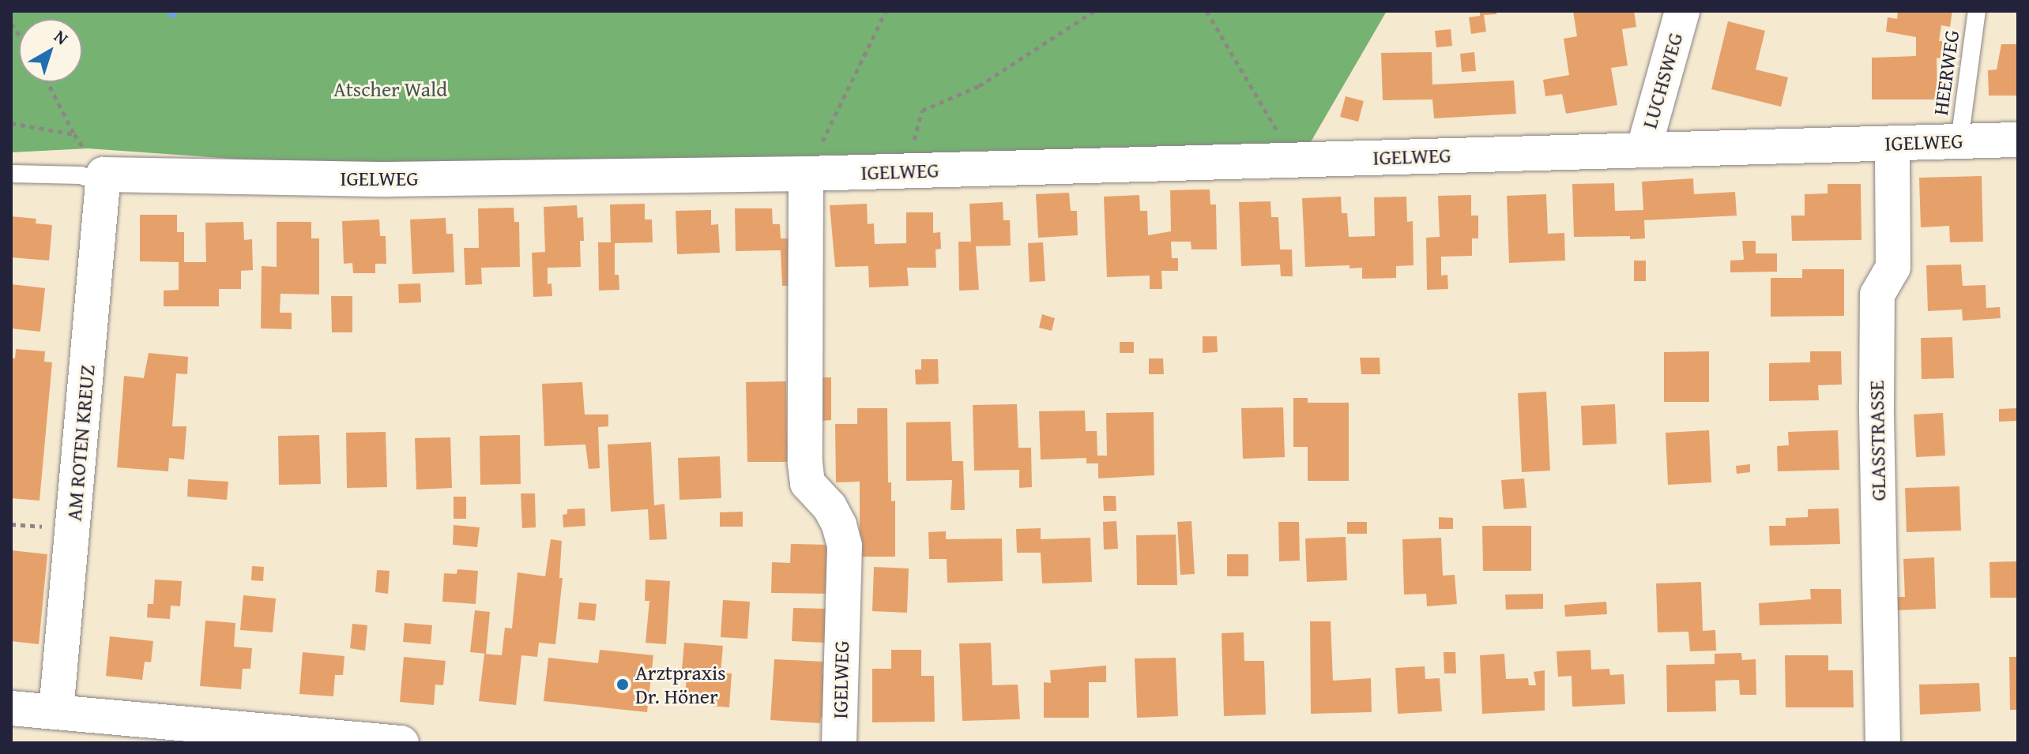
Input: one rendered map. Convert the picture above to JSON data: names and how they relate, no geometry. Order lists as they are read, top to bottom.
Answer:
{
  "streets": {
    "street": [
      "LUCHSWEG",
      "IGELWEG",
      "GLASSTRASSE",
      "AM ROTEN KREUZ"
    ],
    "lane": ["HEERWEG"]
  },
  "crossings": [
    ["HEERWEG", "IGELWEG"],
    ["LUCHSWEG", "IGELWEG"],
    ["IGELWEG", "GLASSTRASSE"],
    ["IGELWEG", "AM ROTEN KREUZ"]
  ],
  "parks": ["Atscher Wald"],
  "places": ["Arztpraxis Dr. Höner"],
  "north": "top right"
}
